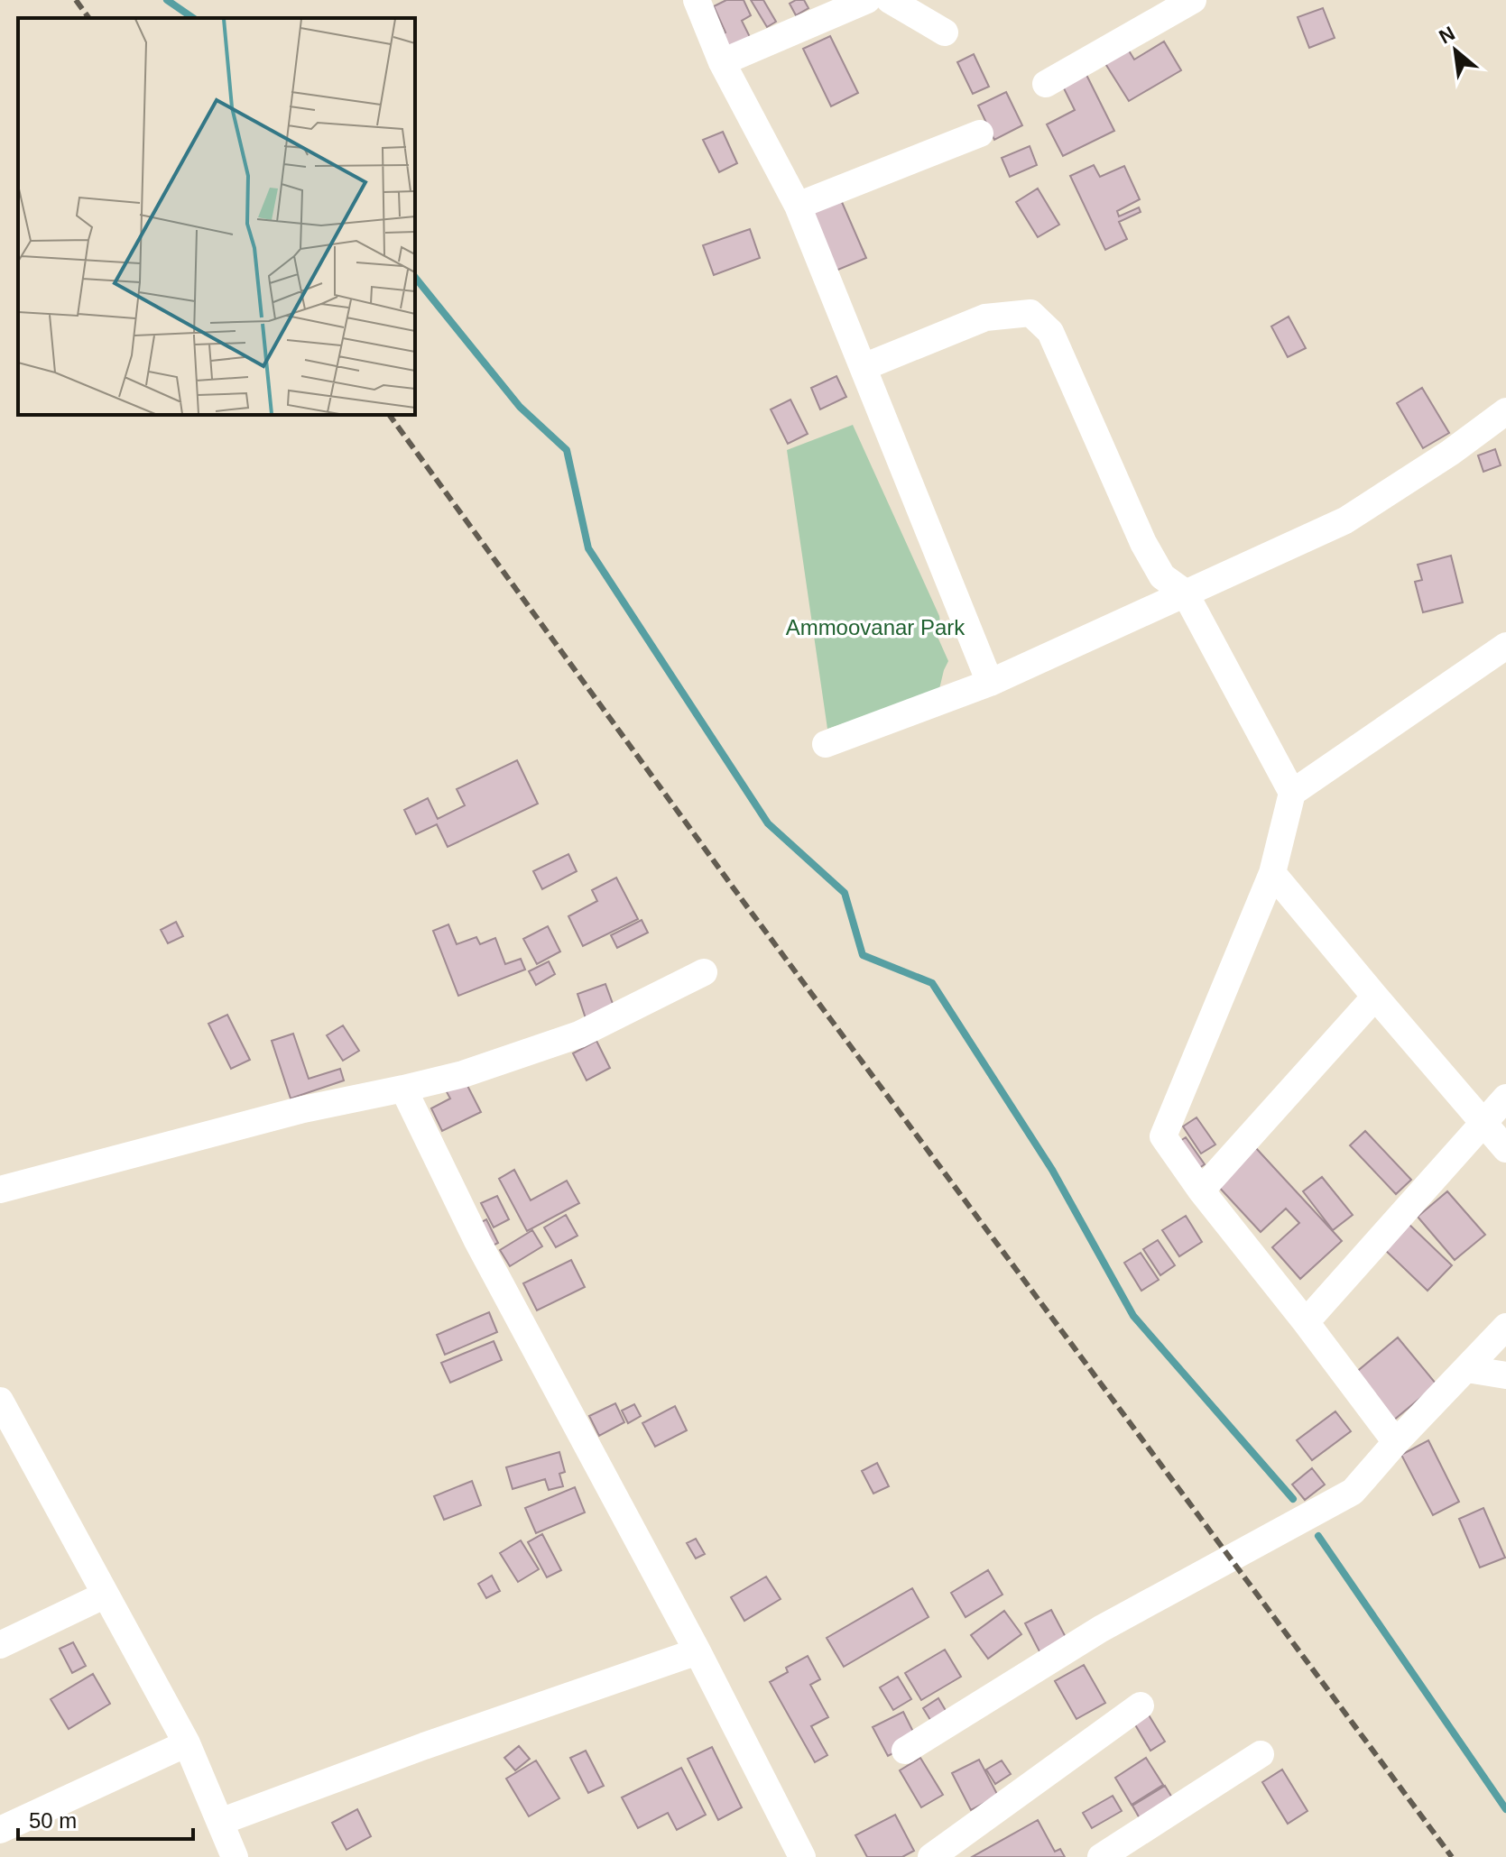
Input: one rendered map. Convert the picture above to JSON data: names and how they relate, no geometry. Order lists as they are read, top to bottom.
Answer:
{
  "parks": ["Ammoovanar Park"],
  "scale_bar": "50 m",
  "north": "top left"
}
